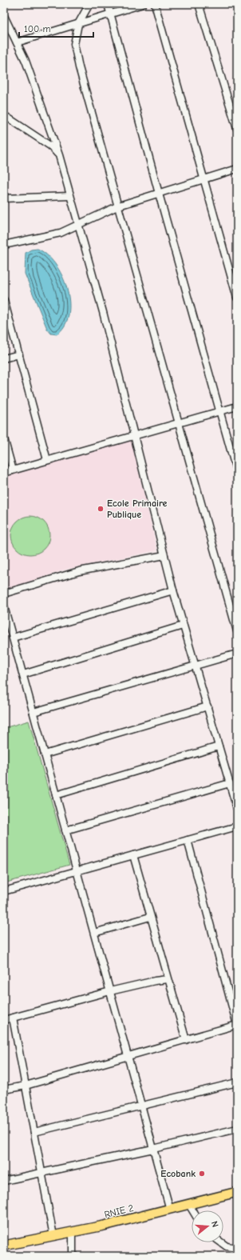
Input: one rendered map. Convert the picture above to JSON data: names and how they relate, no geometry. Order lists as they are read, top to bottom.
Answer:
{
  "streets": {
    "main road": ["RNIE 2"]
  },
  "places": ["Ecole Primaire Publique", "Ecobank"],
  "scale_bar": "100 m",
  "north": "right"
}
